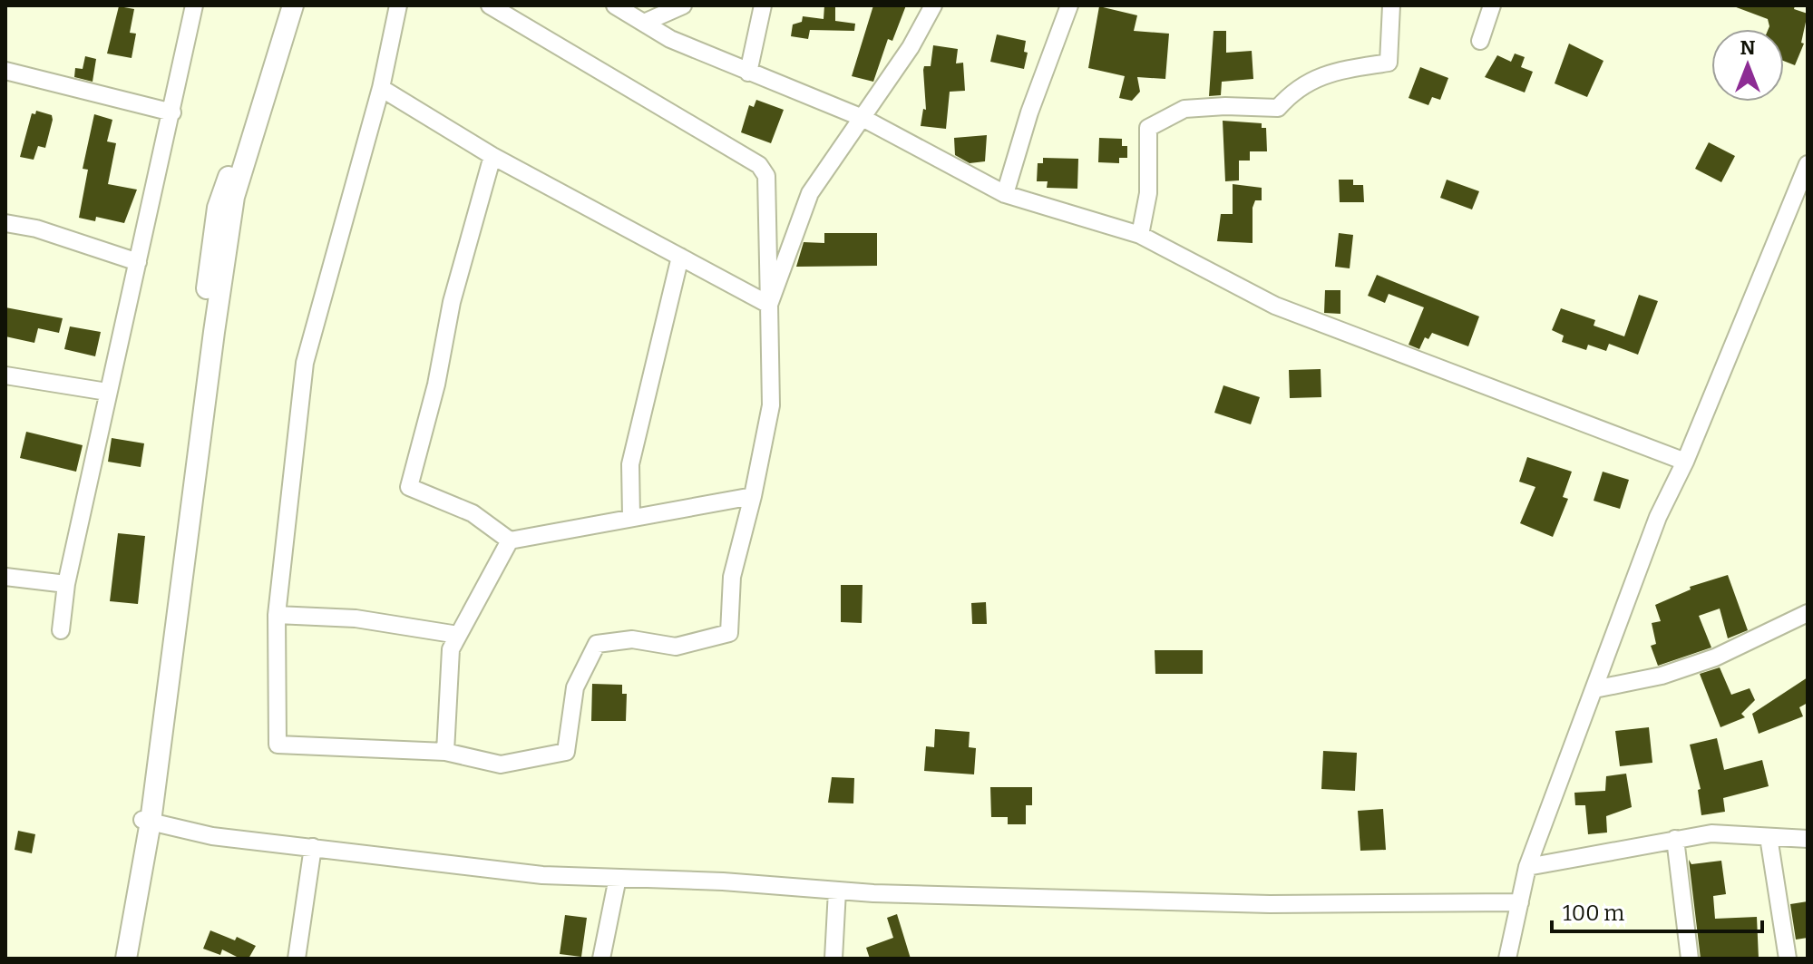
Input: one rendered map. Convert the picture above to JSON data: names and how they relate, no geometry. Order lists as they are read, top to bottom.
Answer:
{
  "scale_bar": "100 m",
  "north": "top"
}
